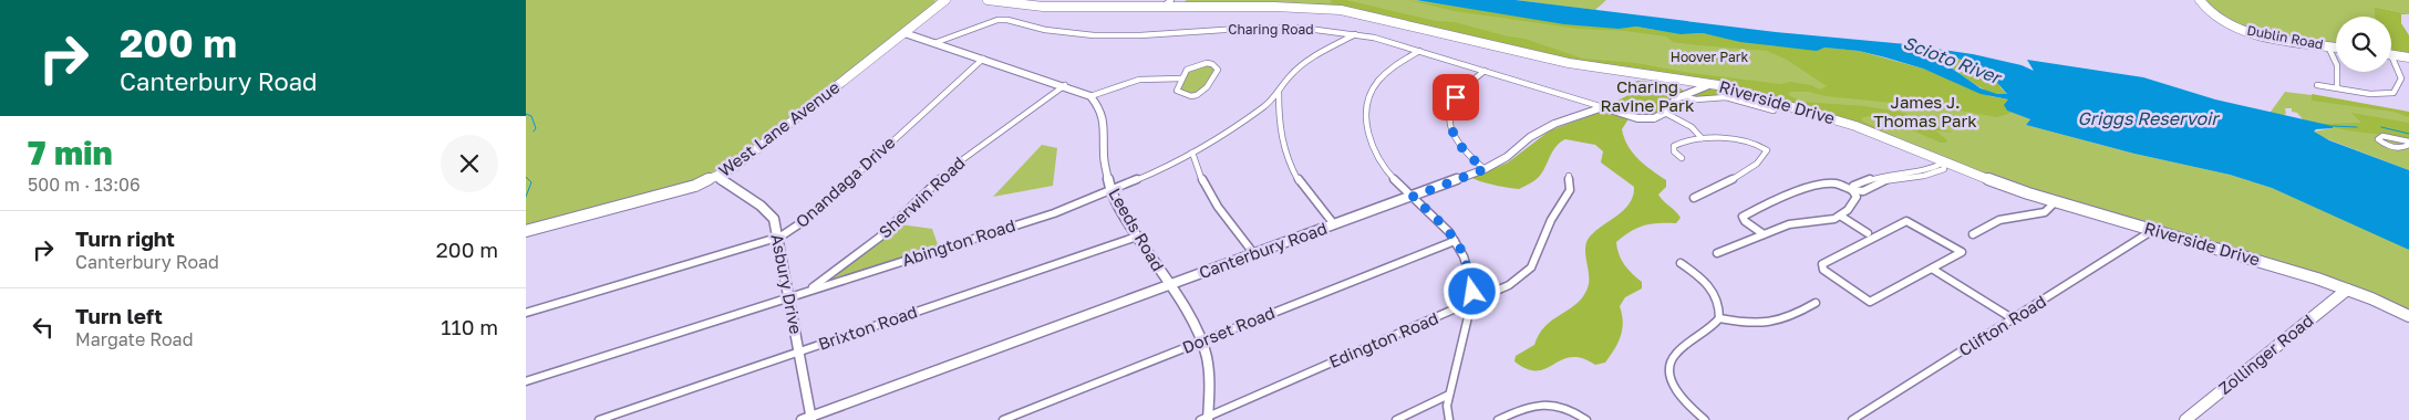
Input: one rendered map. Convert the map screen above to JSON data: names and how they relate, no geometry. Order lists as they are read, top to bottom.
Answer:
{
  "streets": {
    "main road": [
      "Dublin Road",
      "Riverside Drive",
      "West Lane Avenue",
      "Zollinger Road"
    ],
    "street": [
      "Charing Road",
      "Onandaga Drive",
      "Sherwin Road",
      "Leeds Road",
      "Abington Road",
      "Canterbury Road",
      "Asbury Drive",
      "Clifton Road",
      "Brixton Road",
      "Dorset Road",
      "Edington Road"
    ]
  },
  "crossings": [
    ["Charing Road", "Abington Road"],
    ["Charing Road", "Canterbury Road"],
    ["Riverside Drive", "Clifton Road"],
    ["Riverside Drive", "Zollinger Road"],
    ["West Lane Avenue", "Asbury Drive"],
    ["Onandaga Drive", "Asbury Drive"],
    ["Sherwin Road", "Abington Road"],
    ["Leeds Road", "Abington Road"],
    ["Leeds Road", "Canterbury Road"],
    ["Leeds Road", "Brixton Road"],
    ["Leeds Road", "Dorset Road"],
    ["Leeds Road", "Edington Road"],
    ["Abington Road", "Asbury Drive"],
    ["Canterbury Road", "Asbury Drive"],
    ["Asbury Drive", "Brixton Road"]
  ],
  "water": ["Scioto River", "Griggs Reservoir"],
  "parks": ["Hoover Park", "Charing Ravine Park", "James J. Thomas Park"],
  "page": {
    "turn": ["200 m", "Canterbury Road"],
    "heading": ["7 min", "500 m · 13:06"],
    "list": [
      {
        "name": "Turn right",
        "note": "Canterbury Road",
        "value": "200 m"
      },
      {
        "name": "Turn left",
        "note": "Margate Road",
        "value": "110 m"
      }
    ]
  }
}
